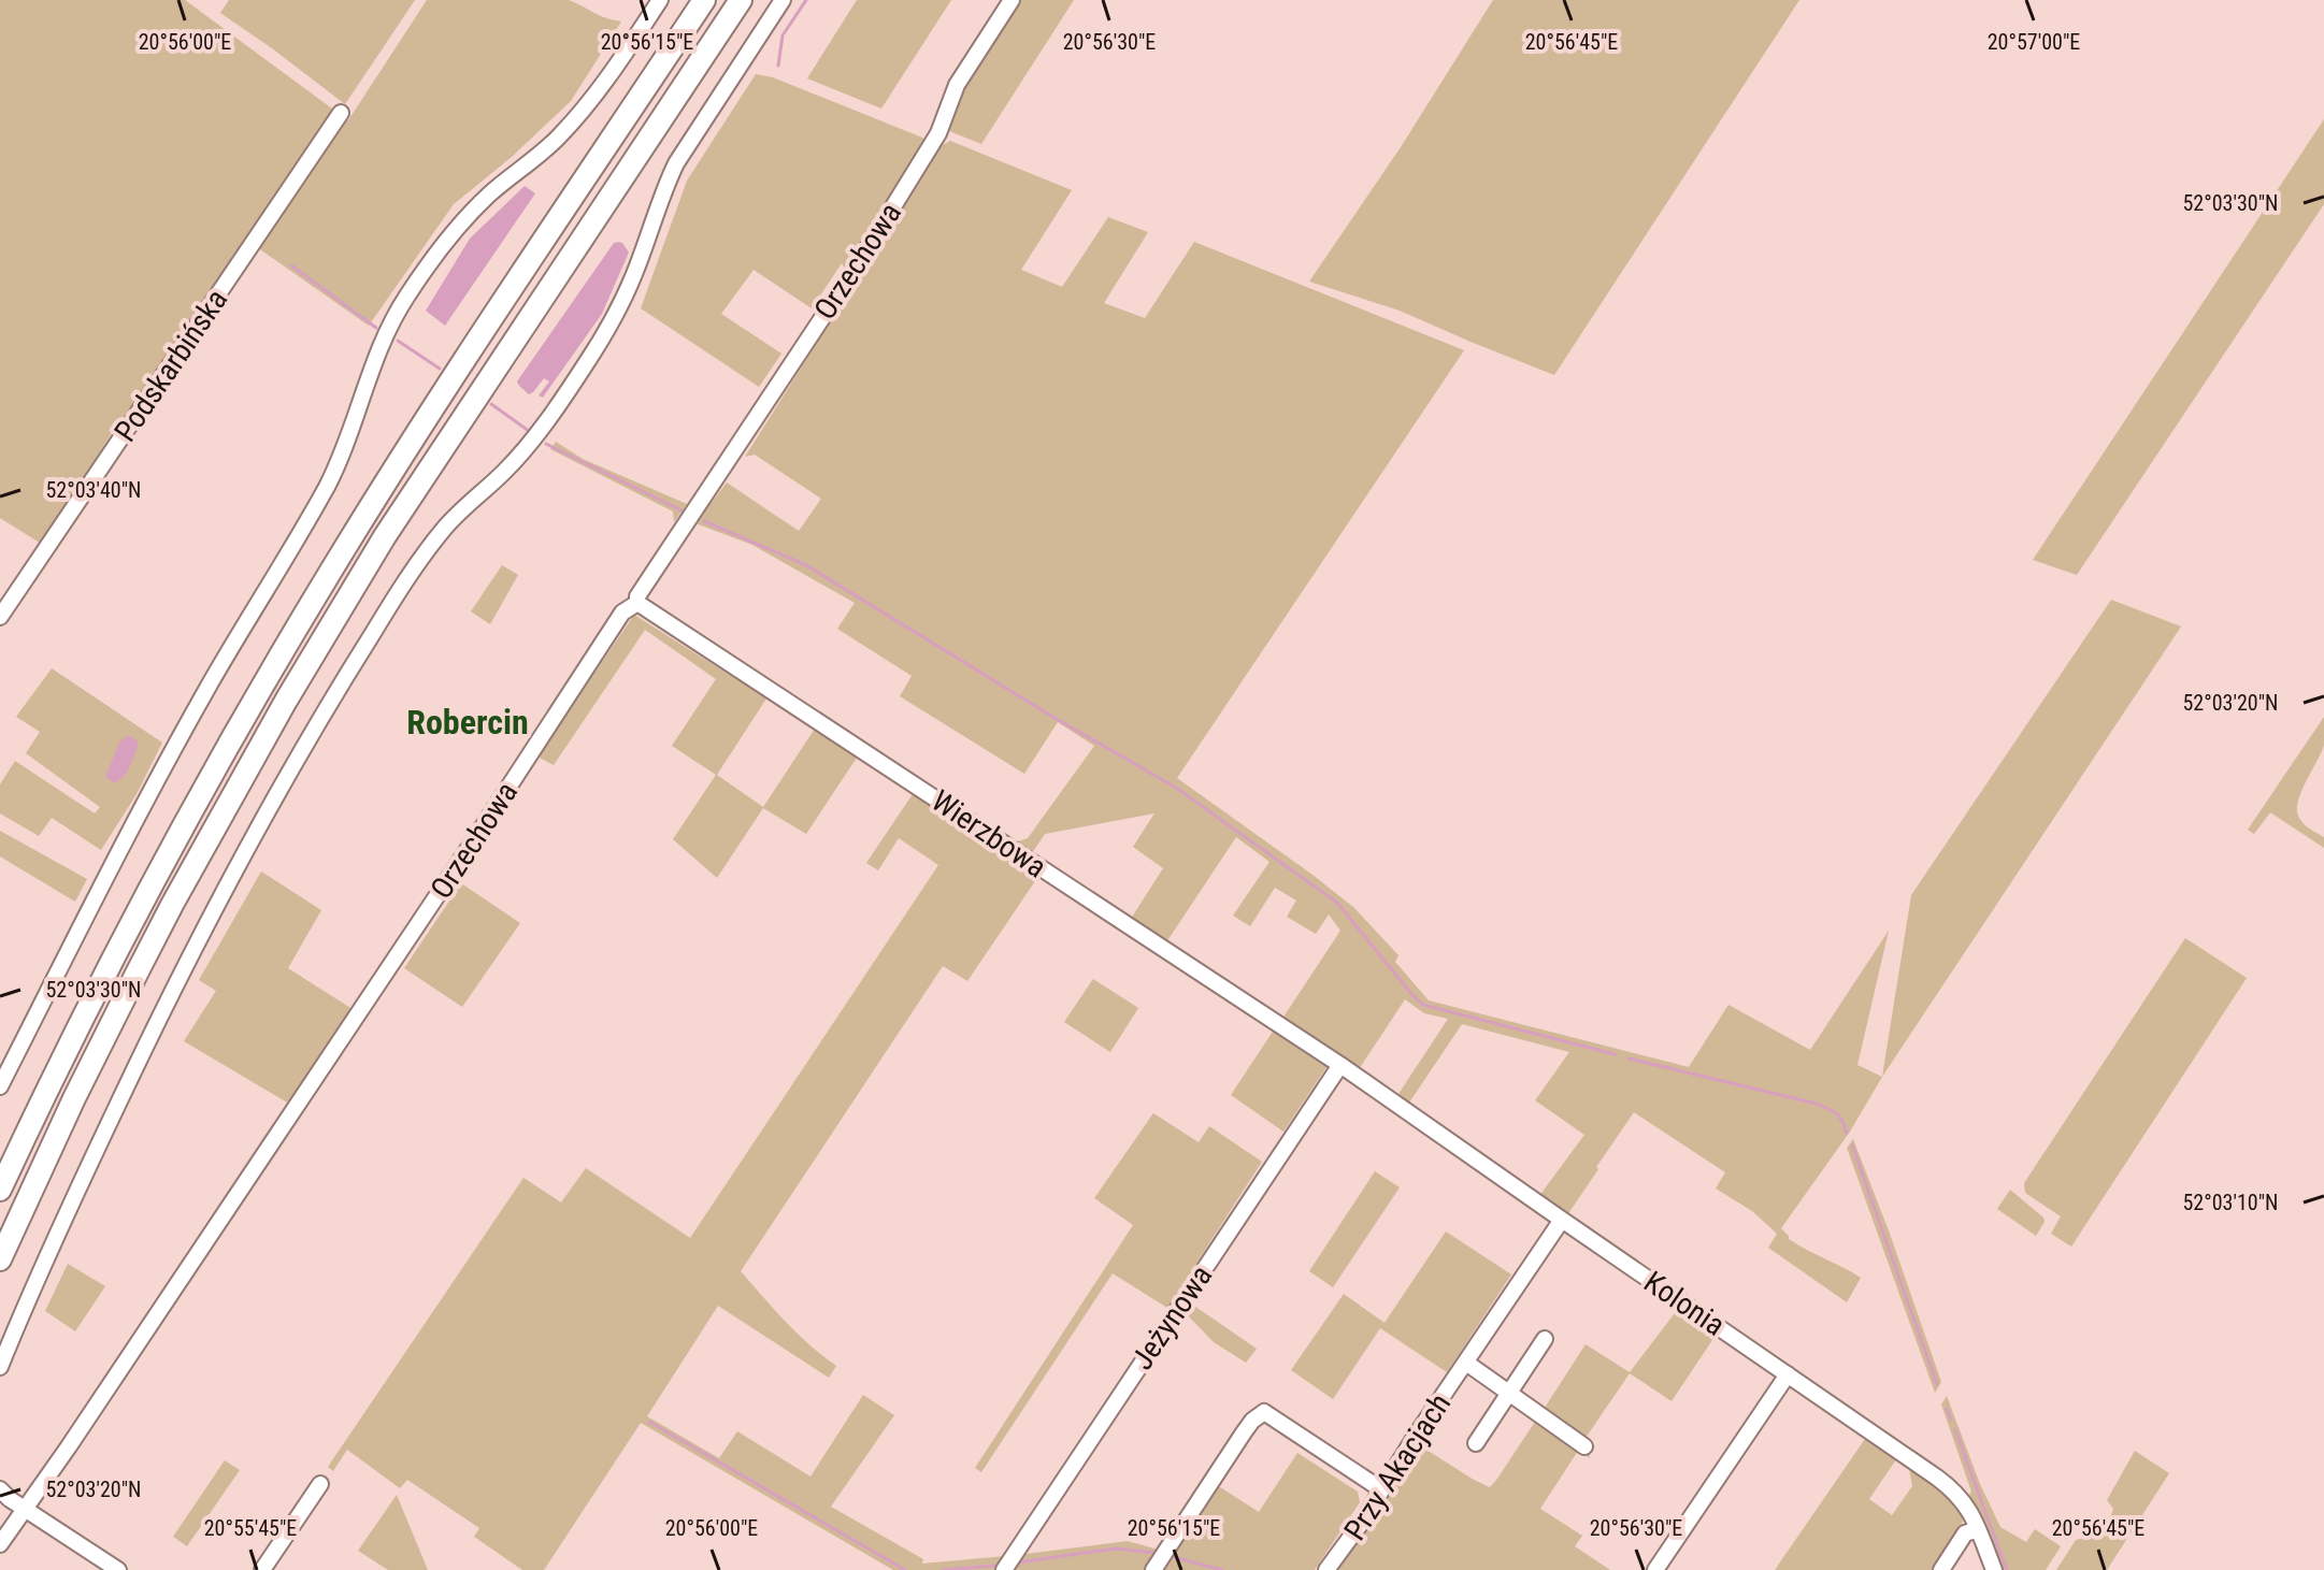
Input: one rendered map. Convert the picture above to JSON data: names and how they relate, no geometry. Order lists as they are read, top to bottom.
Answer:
{
  "streets": {
    "street": [
      "Orzechowa",
      "Podskarbińska",
      "Wierzbowa",
      "Kolonia",
      "Jeżynowa",
      "Przy Akacjach"
    ]
  },
  "crossings": [
    ["Orzechowa", "Wierzbowa"],
    ["Wierzbowa", "Kolonia"],
    ["Wierzbowa", "Jeżynowa"],
    ["Kolonia", "Jeżynowa"],
    ["Kolonia", "Przy Akacjach"]
  ],
  "districts": ["Robercin"],
  "coordinates": [
    "20°56'00\"E",
    "20°56'15\"E",
    "20°56'30\"E",
    "20°56'45\"E",
    "20°57'00\"E",
    "52°03'30\"N",
    "52°03'40\"N",
    "52°03'20\"N",
    "52°03'10\"N",
    "20°55'45\"E"
  ]
}
